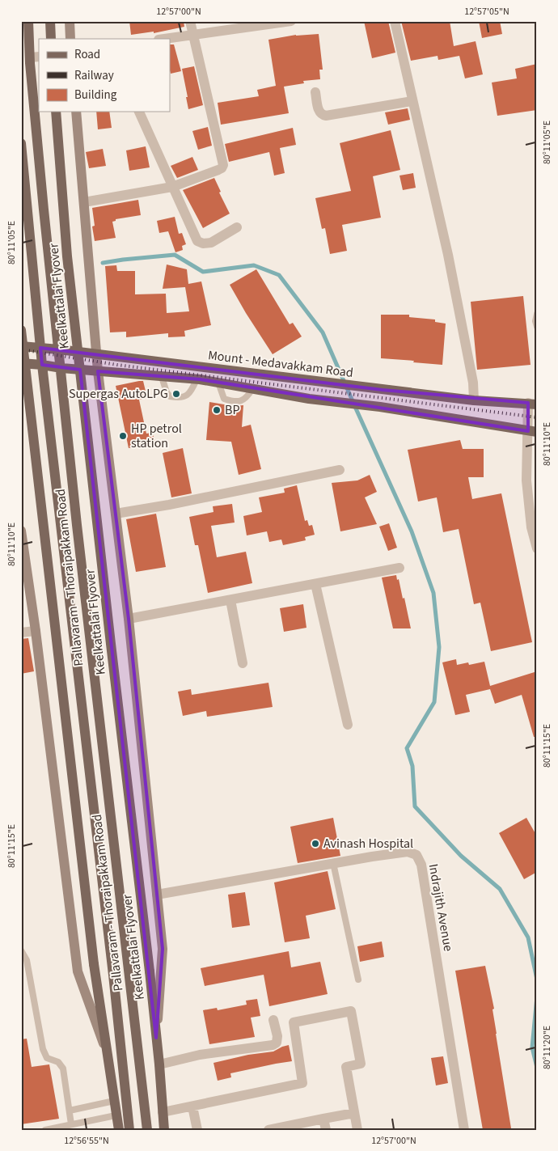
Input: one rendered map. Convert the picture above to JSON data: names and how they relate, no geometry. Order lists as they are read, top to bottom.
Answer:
{
  "streets": {
    "main road": ["Keelkattalai Flyover", "Mount - Medavakkam Road", "Pallavaram - Thoraipakkam Road"],
    "street": ["Indrajith Avenue"]
  },
  "crossings": [
    ["Mount - Medavakkam Road", "Pallavaram - Thoraipakkam Road"]
  ],
  "places": [
    "Supergas AutoLPG",
    "BP",
    "HP petrol station",
    "Avinash Hospital"
  ],
  "legend": ["Road", "Railway", "Building"],
  "coordinates": [
    "12°57'00\"N",
    "12°57'05\"N",
    "80°11'05\"E",
    "80°11'10\"E",
    "80°11'15\"E",
    "80°11'20\"E",
    "12°56'55\"N"
  ]
}
